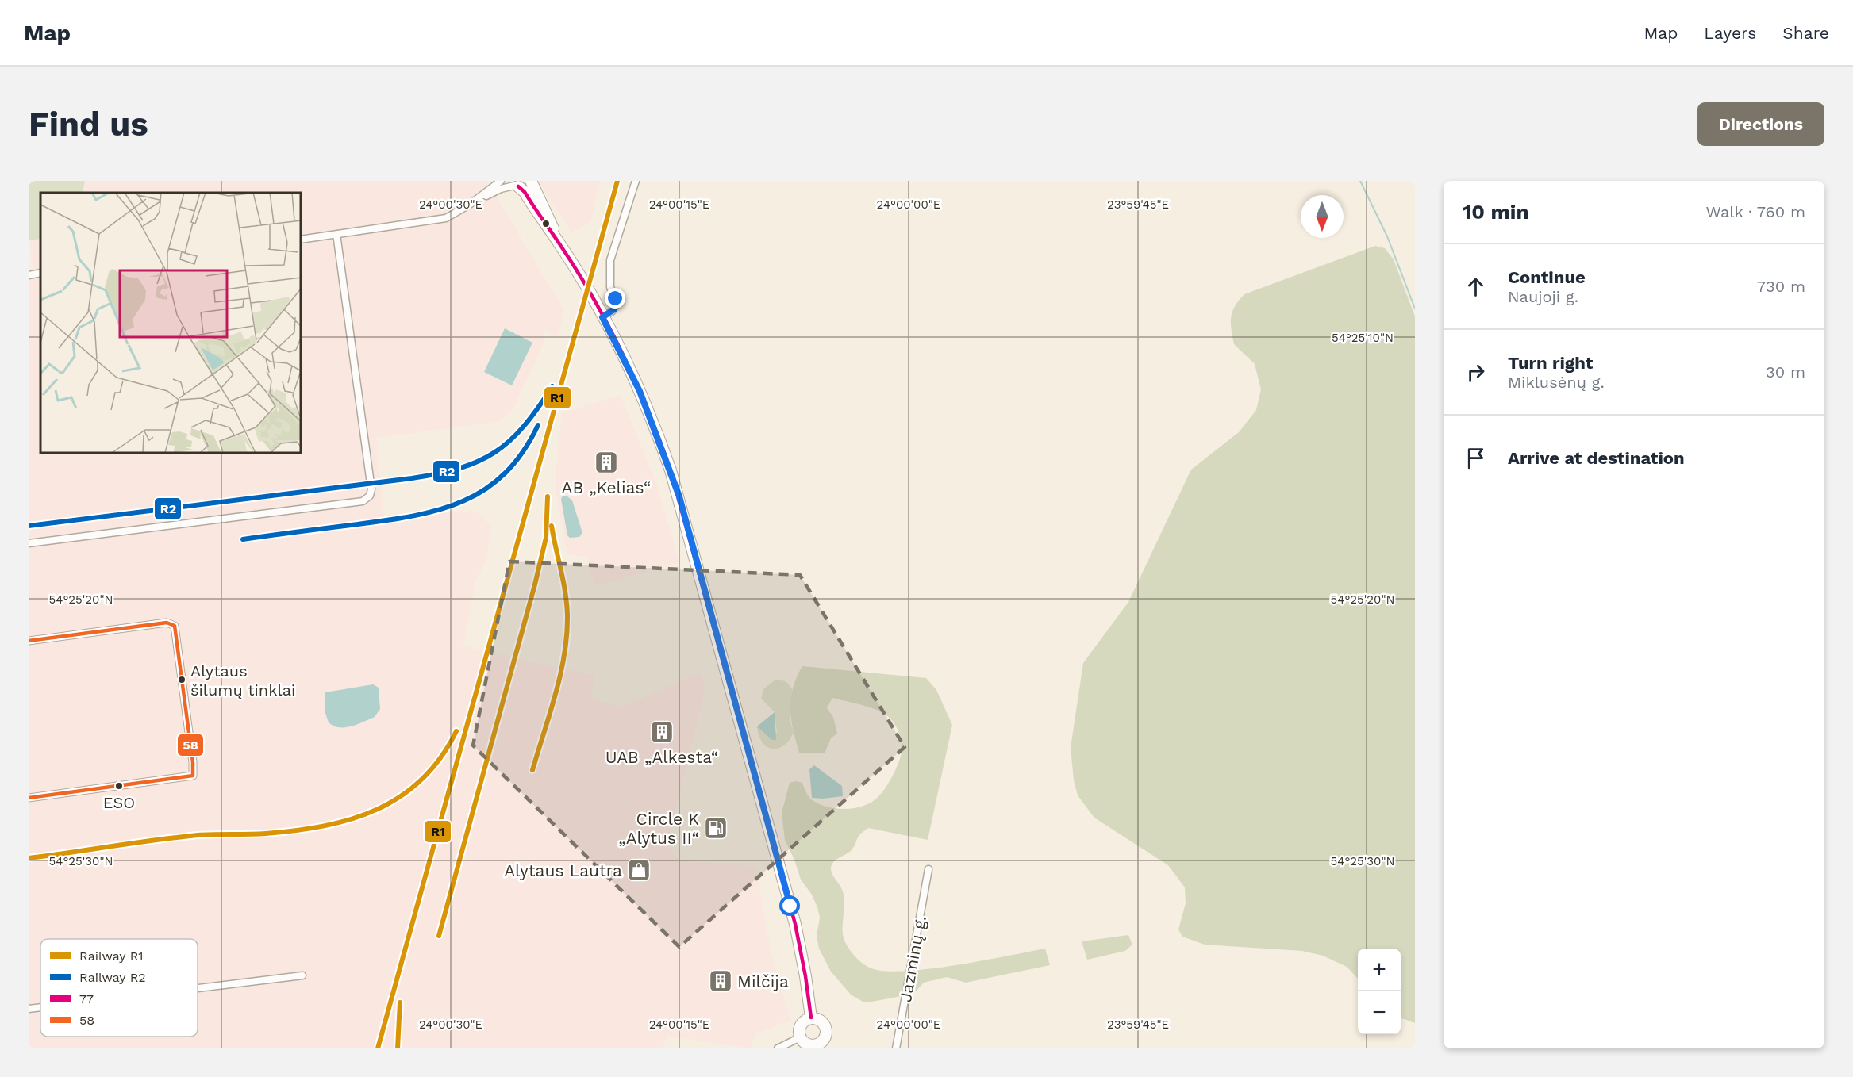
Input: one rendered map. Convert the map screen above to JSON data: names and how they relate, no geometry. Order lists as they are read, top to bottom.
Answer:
{
  "streets": {
    "street": ["Jazminų g."]
  },
  "places": {
    "building": ["AB „Kelias“", "UAB „Alkesta“", "Milčija"],
    "other": ["Alytaus šilumų tinklai", "ESO"],
    "fuel station": ["Circle K „Alytus II“"],
    "shop": ["Alytaus Lautra"]
  },
  "lines": [
    "rail line R1",
    "transit line 77",
    "rail line R2",
    "transit line 58"
  ],
  "legend": [
    "Railway R1",
    "Railway R2",
    "77",
    "58"
  ],
  "north": "bottom",
  "page": {
    "header": "Map",
    "nav": ["Map", "Layers", "Share"],
    "buttons": "Directions",
    "title": "Find us",
    "heading": ["10 min", "Walk · 760 m"],
    "list": [
      ["Continue", "Naujoji g.", "730 m"],
      ["Turn right", "Miklusėnų g.", "30 m"],
      "Arrive at destination"
    ],
    "map_buttons": ["+", "−"]
  },
  "coordinates": [
    "24°00'30\"E",
    "24°00'15\"E",
    "24°00'00\"E",
    "23°59'45\"E",
    "54°25'10\"N",
    "54°25'20\"N",
    "54°25'30\"N"
  ]
}
